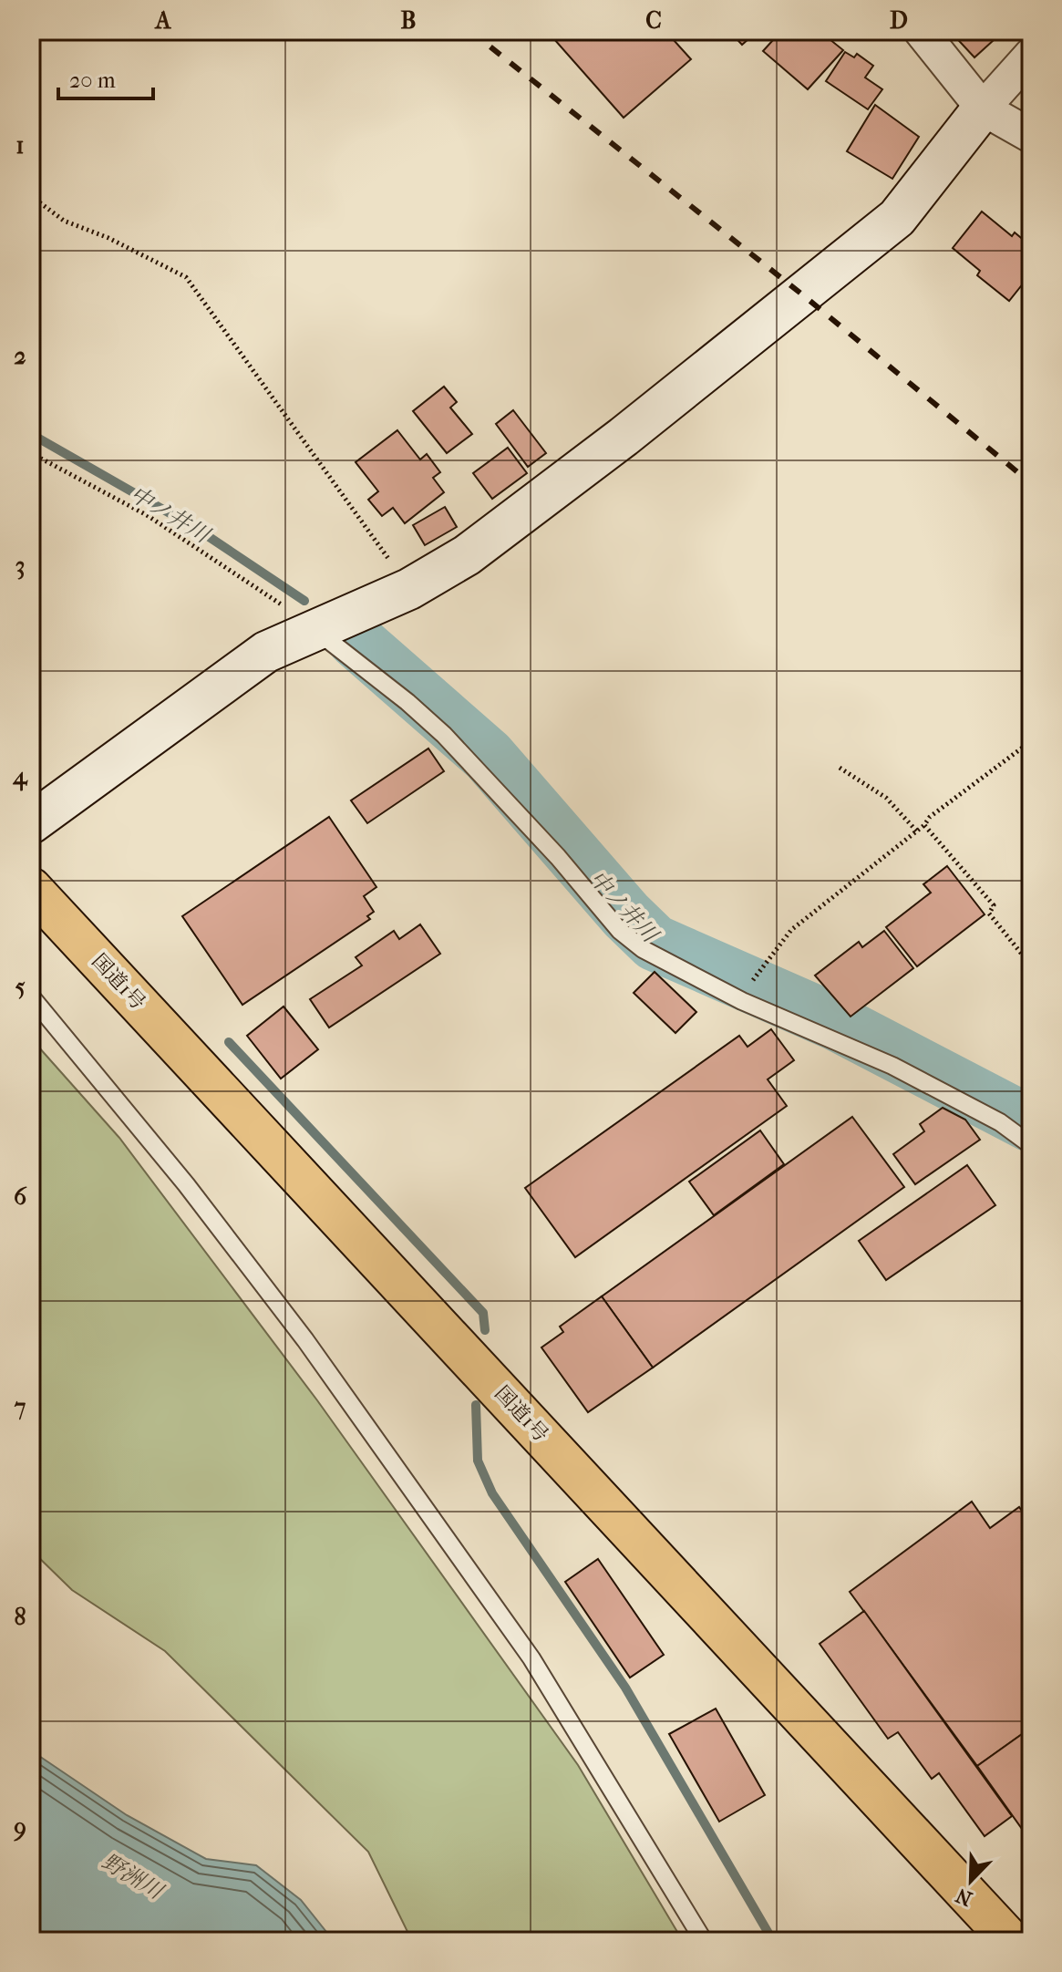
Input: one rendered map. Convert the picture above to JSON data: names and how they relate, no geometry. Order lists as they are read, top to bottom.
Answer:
{
  "streets": {
    "highway": ["国道1号"]
  },
  "water": ["中ノ井川", "野洲川"],
  "scale_bar": "20 m",
  "north": "bottom left",
  "grid": {
    "columns": [
      "A",
      "B",
      "C",
      "D"
    ],
    "rows": [
      "1",
      "2",
      "3",
      "4",
      "5",
      "6",
      "7",
      "8",
      "9"
    ]
  }
}
